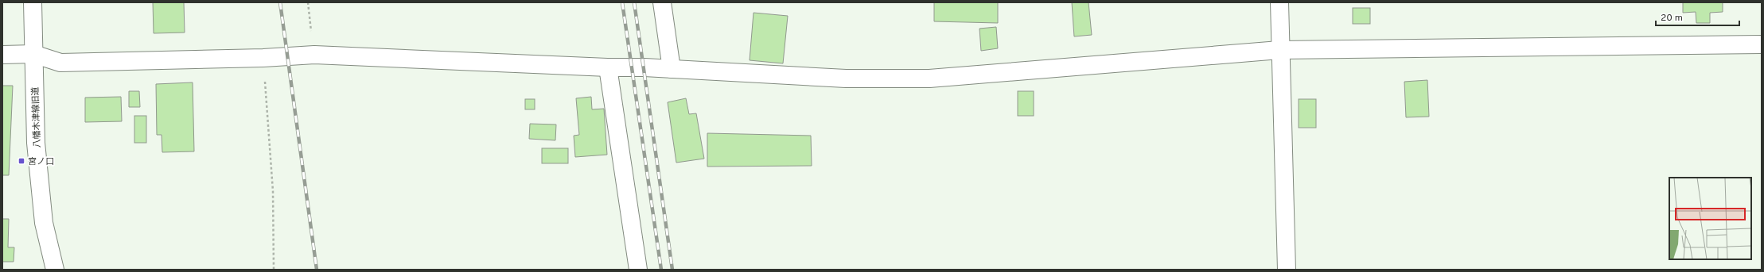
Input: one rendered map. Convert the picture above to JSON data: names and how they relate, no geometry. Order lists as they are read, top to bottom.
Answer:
{
  "streets": {
    "street": ["八幡木津線旧道"]
  },
  "places": {
    "transit": ["宮ノ口"]
  },
  "scale_bar": "20 m"
}
